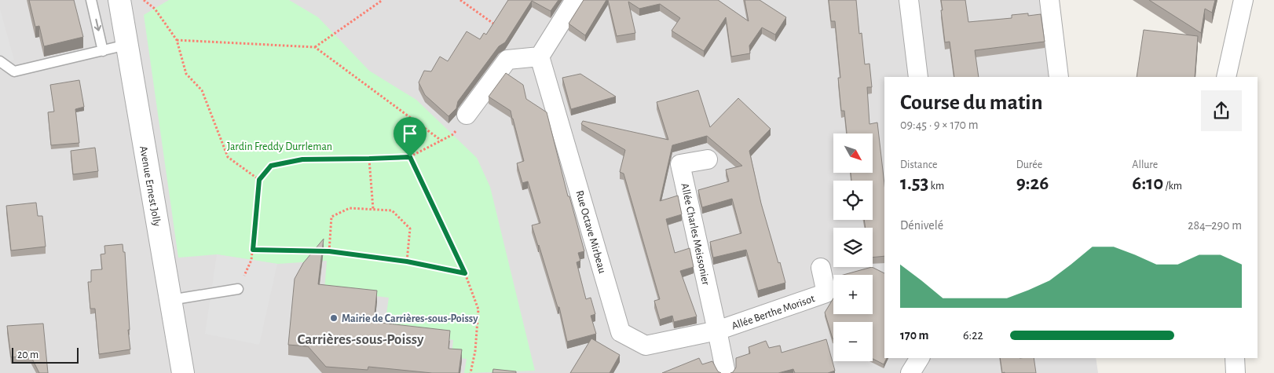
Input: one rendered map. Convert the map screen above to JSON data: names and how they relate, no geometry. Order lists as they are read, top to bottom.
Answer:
{
  "streets": {
    "street": [
      "Avenue Ernest Jolly",
      "Rue Octave Mirbeau",
      "Allée Charles Meissonier",
      "Allée Berthe Morisot"
    ]
  },
  "crossings": [
    ["Rue Octave Mirbeau", "Allée Charles Meissonier"],
    ["Rue Octave Mirbeau", "Allée Berthe Morisot"],
    ["Allée Charles Meissonier", "Allée Berthe Morisot"]
  ],
  "districts": ["Carrières-sous-Poissy"],
  "parks": ["Jardin Freddy Durrleman"],
  "places": ["Mairie de Carrières-sous-Poissy"],
  "scale_bar": "20 m",
  "north": "bottom right",
  "page": {
    "heading": ["Course du matin", "09:45 · 9 × 170 m"],
    "map_buttons": ["+", "−"],
    "stats": [
      ["Distance", "1.53 km"],
      ["Durée", "9:26"],
      ["Allure", "6:10 /km"]
    ],
    "chart": ["Dénivelé", "284–290 m"],
    "list": [
      {
        "name": "170 m",
        "note": "6:22"
      }
    ],
    "scale": "20 m"
  }
}
